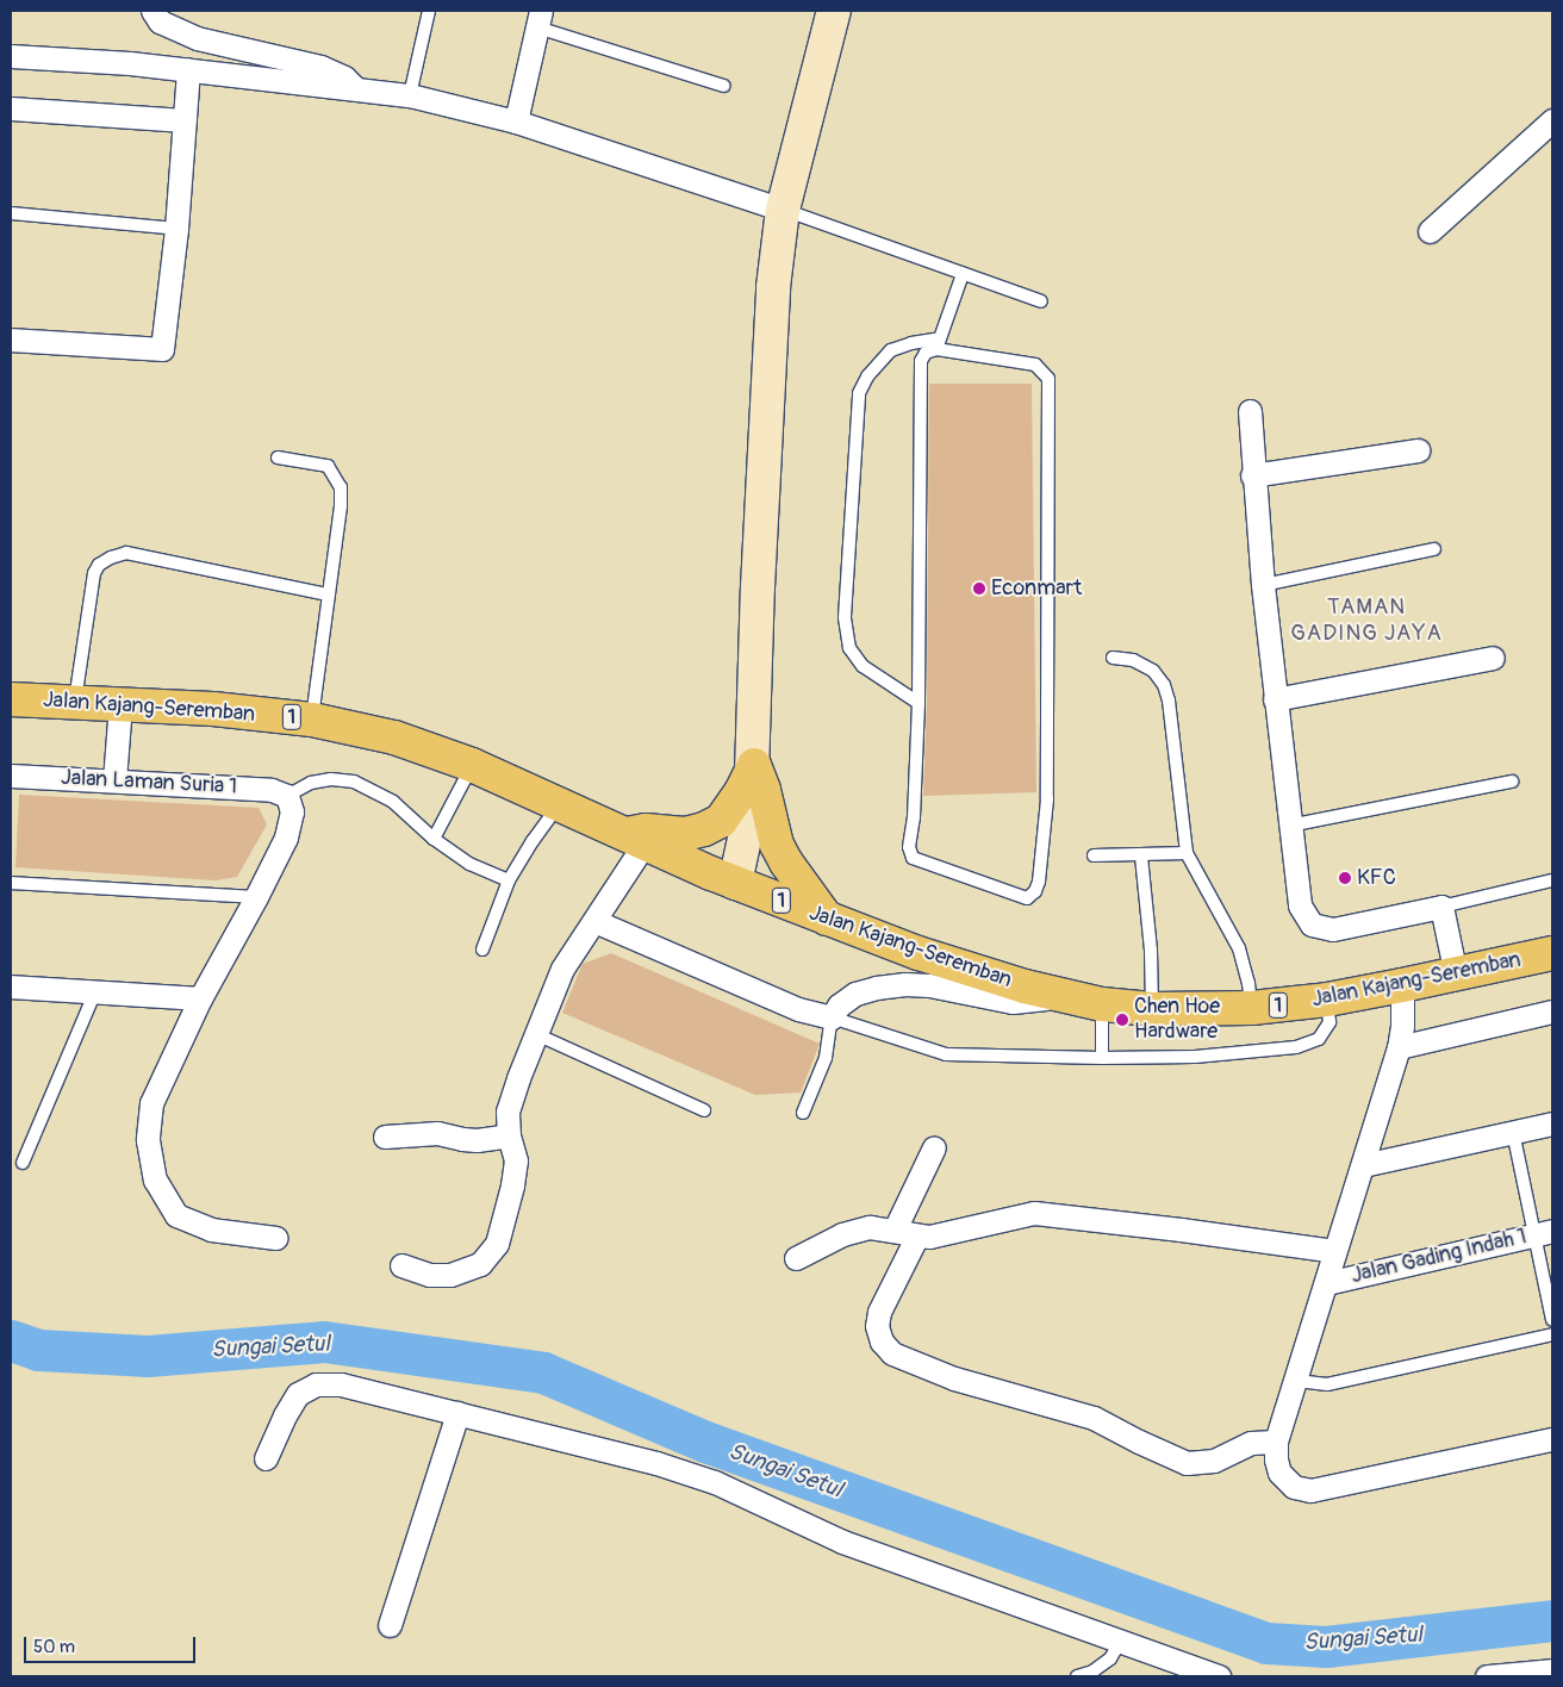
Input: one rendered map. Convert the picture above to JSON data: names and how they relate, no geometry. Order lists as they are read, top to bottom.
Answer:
{
  "streets": {
    "main road": ["Jalan Kajang-Seremban", "1"],
    "street": ["Jalan Laman Suria 1", "Jalan Gading Indah 1"]
  },
  "districts": ["TAMAN GADING JAYA"],
  "water": ["Sungai Setul"],
  "places": ["Econmart", "KFC", "Chen Hoe Hardware"],
  "scale_bar": "50 m"
}
